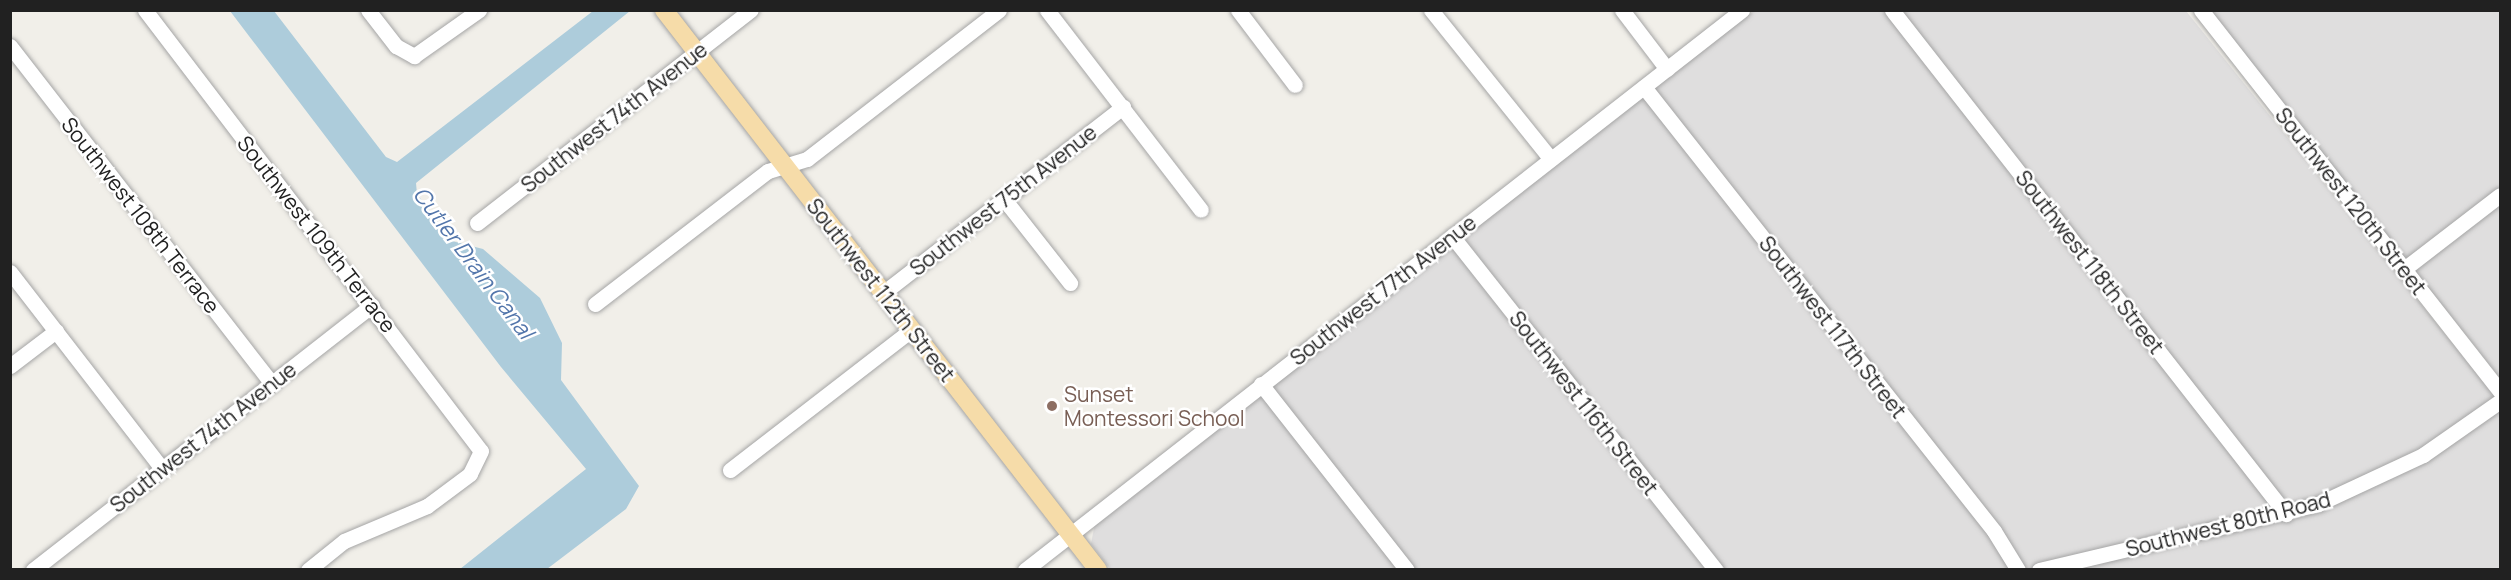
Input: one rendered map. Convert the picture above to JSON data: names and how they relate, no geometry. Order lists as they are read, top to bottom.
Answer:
{
  "streets": {
    "main road": ["Southwest 112th Street"],
    "street": [
      "Southwest 74th Avenue",
      "Southwest 75th Avenue",
      "Southwest 120th Street",
      "Southwest 108th Terrace",
      "Southwest 109th Terrace",
      "Southwest 118th Street",
      "Southwest 77th Avenue",
      "Southwest 117th Street",
      "Southwest 116th Street",
      "Southwest 80th Road"
    ]
  },
  "crossings": [
    ["Southwest 74th Avenue", "Southwest 108th Terrace"],
    ["Southwest 74th Avenue", "Southwest 109th Terrace"],
    ["Southwest 74th Avenue", "Southwest 112th Street"],
    ["Southwest 75th Avenue", "Southwest 112th Street"],
    ["Southwest 118th Street", "Southwest 80th Road"],
    ["Southwest 112th Street", "Southwest 77th Avenue"],
    ["Southwest 77th Avenue", "Southwest 117th Street"],
    ["Southwest 77th Avenue", "Southwest 116th Street"]
  ],
  "water": ["Cutler Drain Canal"],
  "places": ["Sunset Montessori School"]
}
